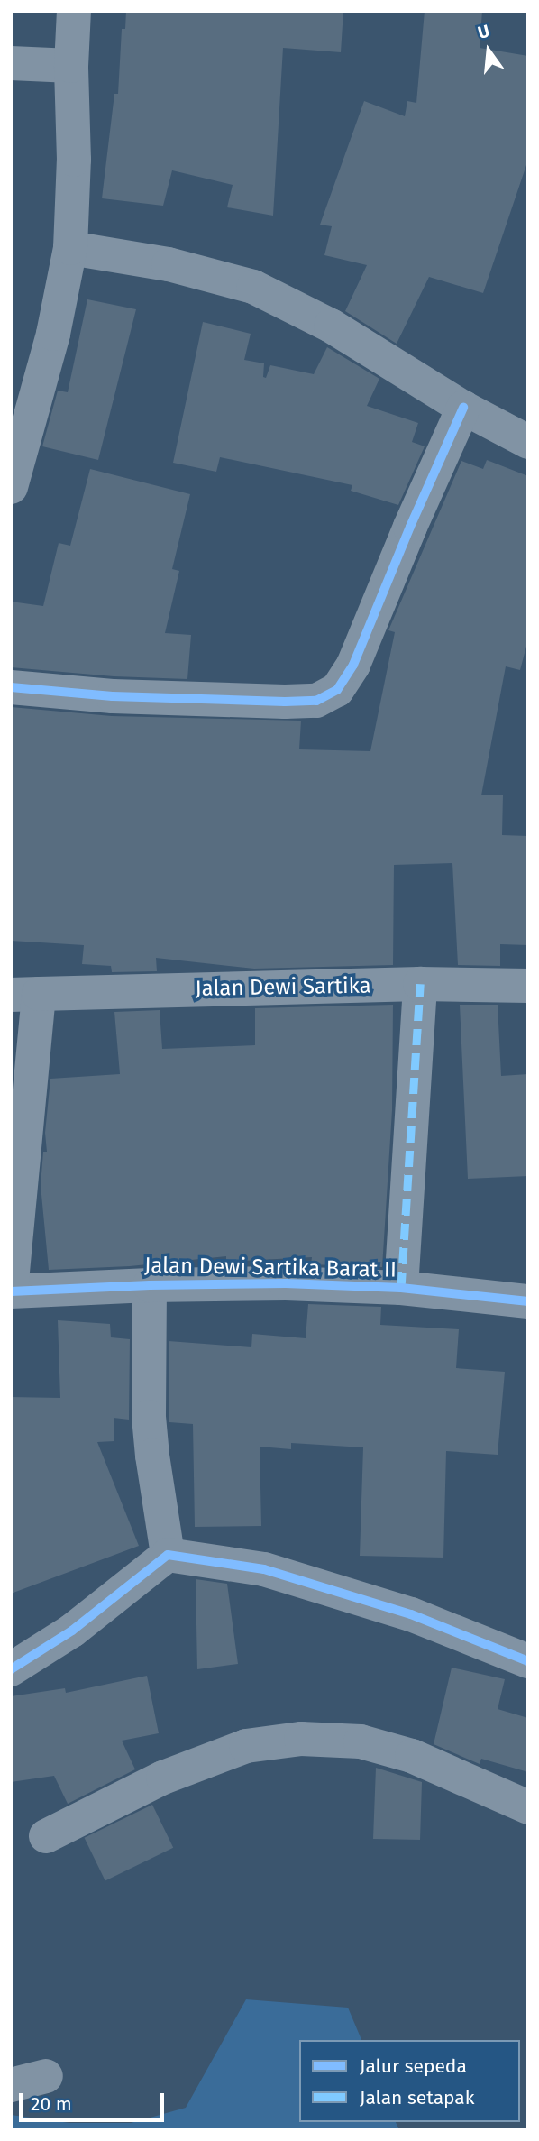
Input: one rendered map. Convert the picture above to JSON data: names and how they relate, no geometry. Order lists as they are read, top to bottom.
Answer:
{
  "streets": {
    "street": ["Jalan Dewi Sartika", "Jalan Dewi Sartika Barat II"]
  },
  "crossings": [
    ["Jalan Dewi Sartika", "Jalan Dewi Sartika Barat II"]
  ],
  "legend": ["Jalur sepeda", "Jalan setapak"],
  "scale_bar": "20 m",
  "north": "top"
}
